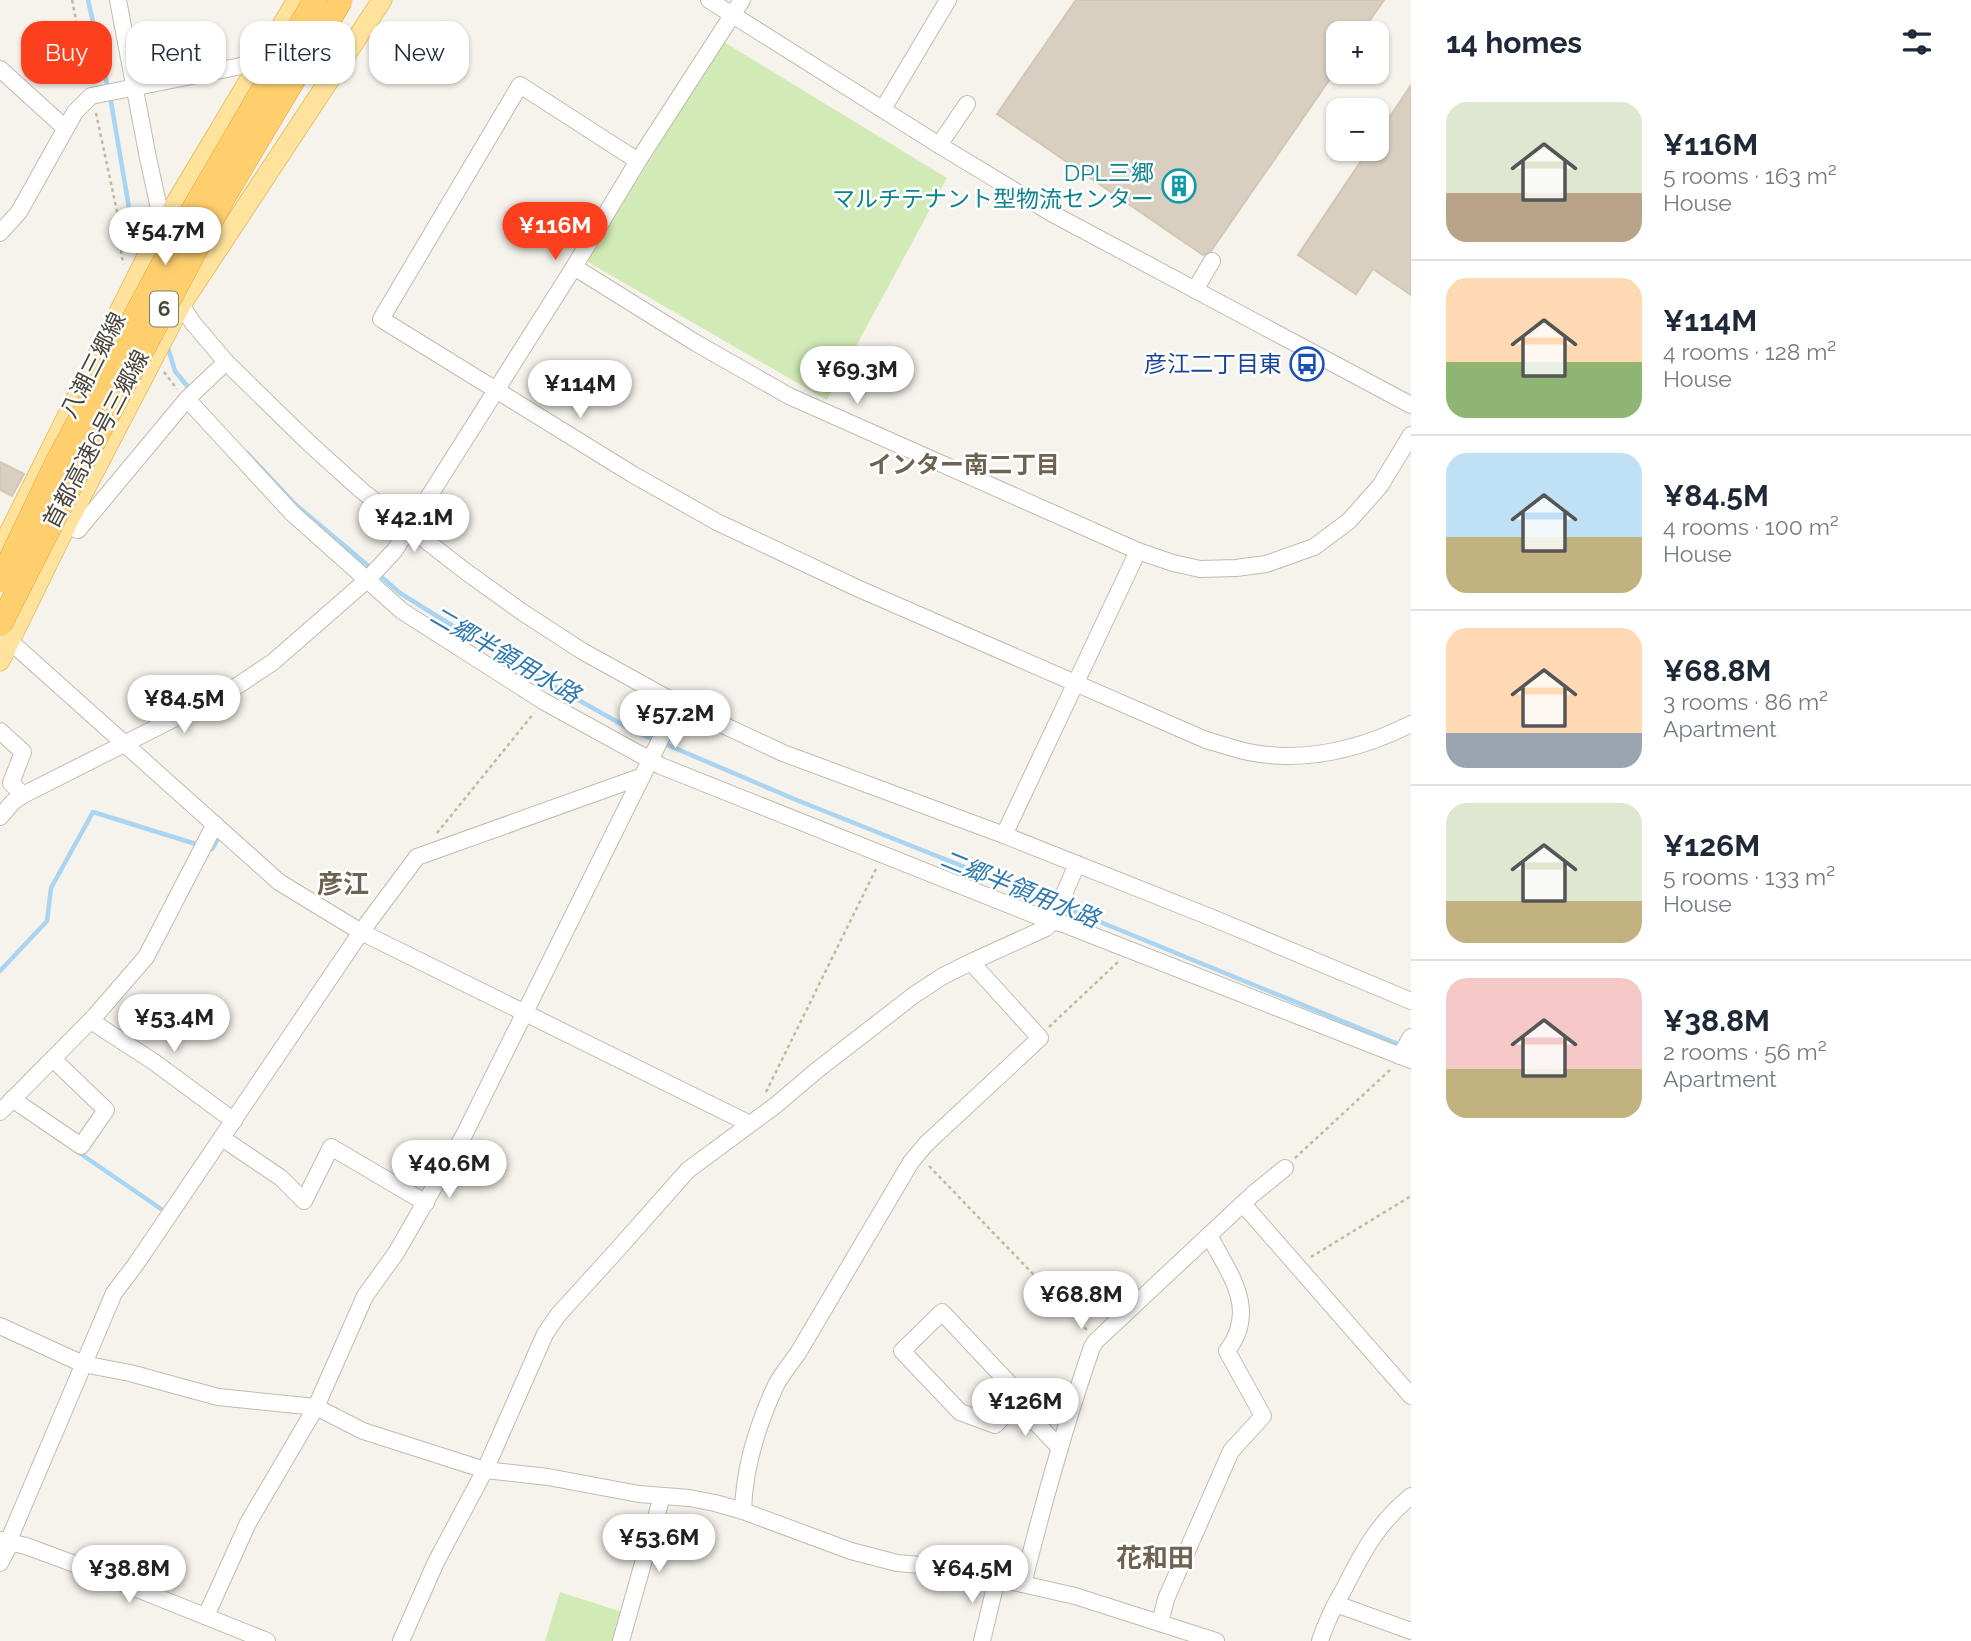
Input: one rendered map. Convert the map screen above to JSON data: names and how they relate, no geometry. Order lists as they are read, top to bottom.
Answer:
{
  "streets": {
    "highway": ["6", "首都高速6号三郷線"],
    "main road": ["八潮三郷線"]
  },
  "districts": ["インター南二丁目", "彦江", "花和田"],
  "water": ["二郷半領用水路"],
  "places": {
    "building": ["DPL三郷 マルチテナント型物流センター"],
    "bus stop": ["彦江二丁目東"]
  },
  "page": {
    "heading": "14 homes",
    "map_buttons": ["+", "−"],
    "chip": [
      "Buy",
      "Rent",
      "Filters",
      "New"
    ],
    "list": [
      {
        "name": "¥116M",
        "note": "5 rooms · 163 m² · House"
      },
      {
        "name": "¥114M",
        "note": "4 rooms · 128 m² · House"
      },
      {
        "name": "¥84.5M",
        "note": "4 rooms · 100 m² · House"
      },
      {
        "name": "¥68.8M",
        "note": "3 rooms · 86 m² · Apartment"
      },
      {
        "name": "¥126M",
        "note": "5 rooms · 133 m² · House"
      },
      {
        "name": "¥38.8M",
        "note": "2 rooms · 56 m² · Apartment"
      }
    ],
    "price": [
      "¥116M",
      "¥54.7M",
      "¥69.3M",
      "¥114M",
      "¥42.1M",
      "¥84.5M",
      "¥57.2M",
      "¥53.4M",
      "¥40.6M",
      "¥68.8M",
      "¥126M",
      "¥53.6M",
      "¥38.8M",
      "¥64.5M"
    ]
  }
}
